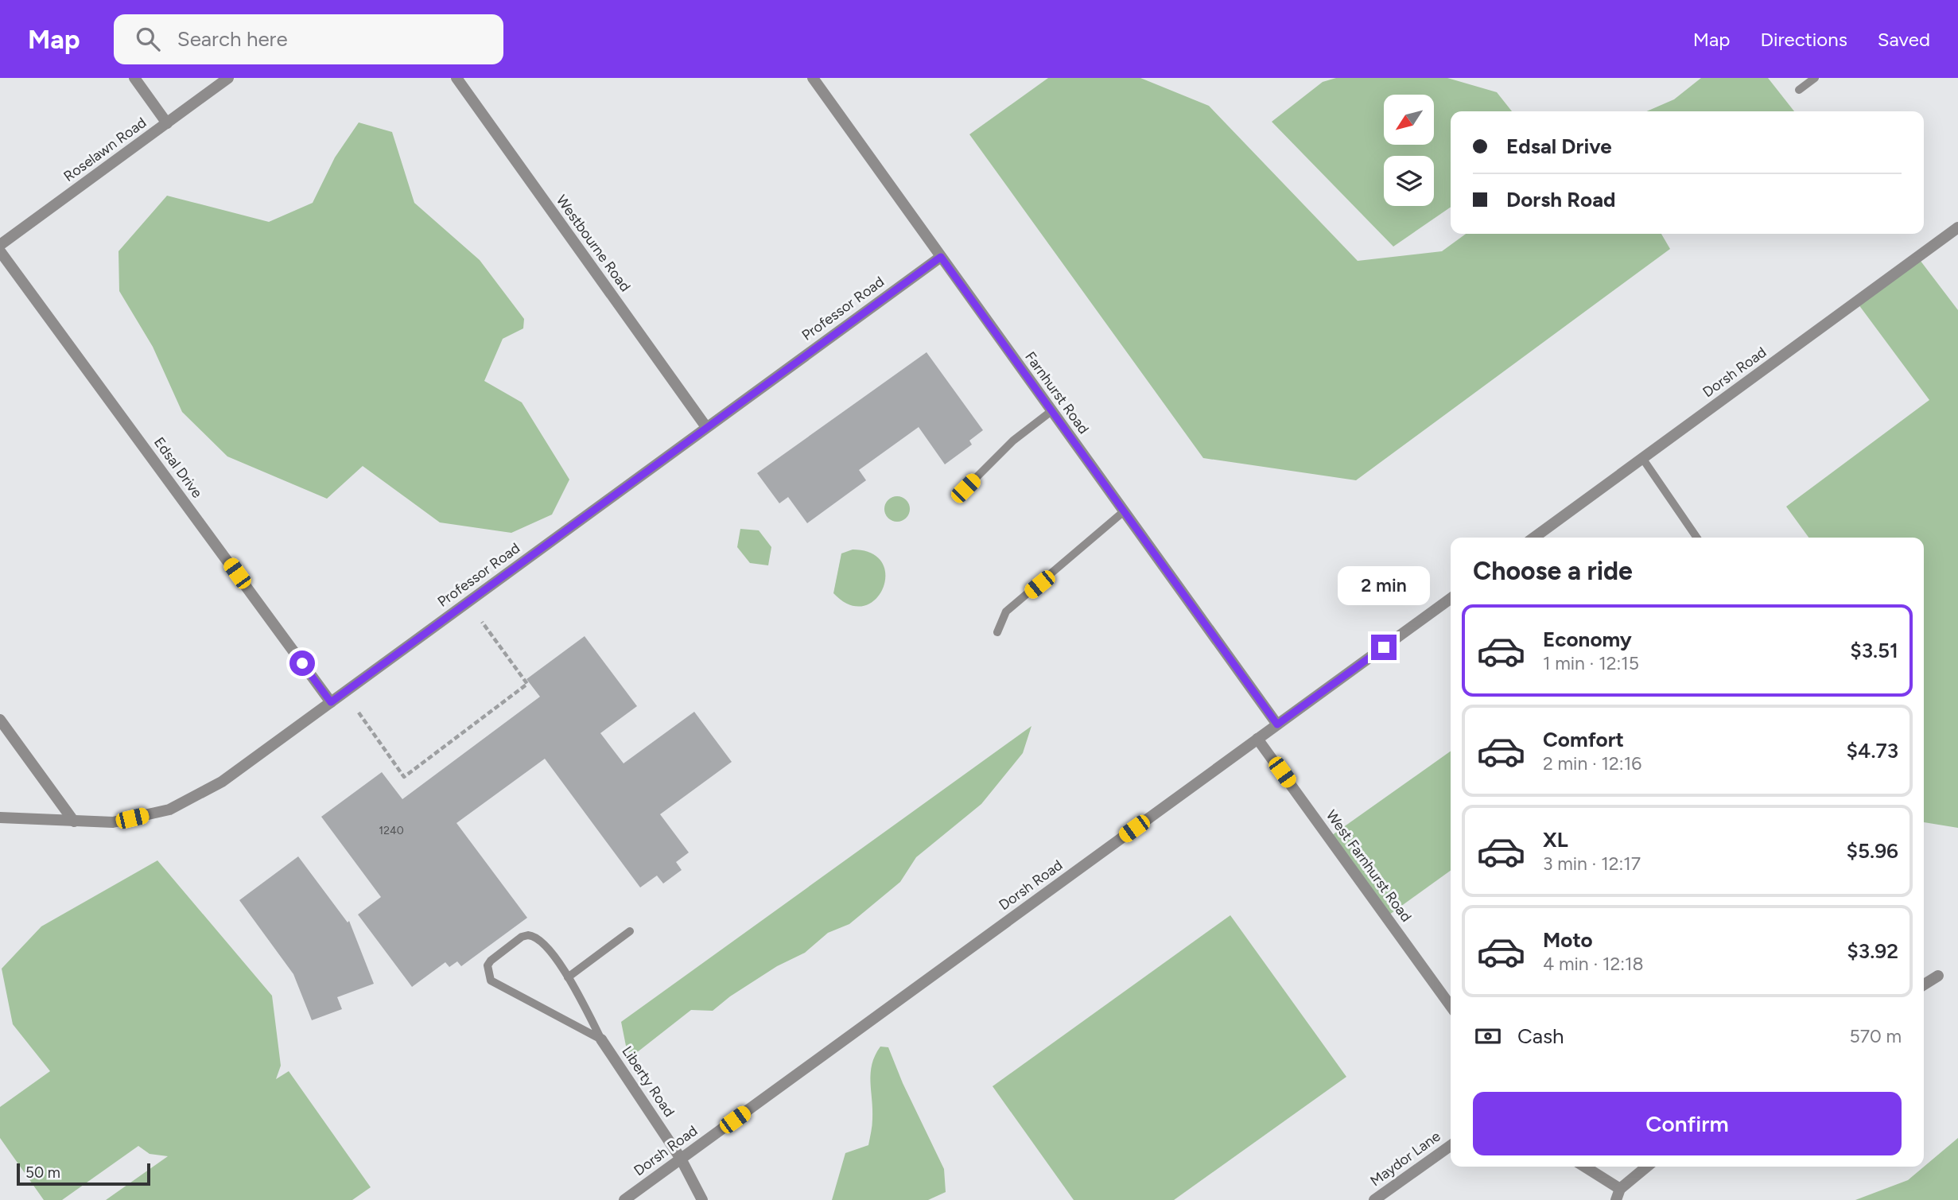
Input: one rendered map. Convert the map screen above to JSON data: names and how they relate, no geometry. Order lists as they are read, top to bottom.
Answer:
{
  "streets": {
    "street": [
      "Roselawn Road",
      "Westbourne Road",
      "Professor Road",
      "Dorsh Road",
      "Farnhurst Road",
      "Edsal Drive",
      "West Farnhurst Road",
      "Liberty Road",
      "Maydor Lane"
    ]
  },
  "crossings": [
    ["Westbourne Road", "Professor Road"],
    ["Professor Road", "Farnhurst Road"],
    ["Professor Road", "Edsal Drive"],
    ["Dorsh Road", "Farnhurst Road"],
    ["Dorsh Road", "West Farnhurst Road"],
    ["Dorsh Road", "Liberty Road"]
  ],
  "house_numbers": ["1240"],
  "scale_bar": "50 m",
  "north": "bottom left",
  "page": {
    "header": "Map",
    "search": "Search here",
    "nav": ["Map", "Directions", "Saved"],
    "banner": ["Edsal Drive", "Dorsh Road"],
    "heading": "Choose a ride",
    "bubble": "2 min",
    "list": [
      {
        "name": "Economy",
        "note": "1 min · 12:15",
        "value": "$3.51"
      },
      {
        "name": "Comfort",
        "note": "2 min · 12:16",
        "value": "$4.73"
      },
      {
        "name": "XL",
        "note": "3 min · 12:17",
        "value": "$5.96"
      },
      {
        "name": "Moto",
        "note": "4 min · 12:18",
        "value": "$3.92"
      }
    ],
    "pay": ["Cash", "570 m"],
    "buttons": "Confirm",
    "scale": "50 m"
  }
}
